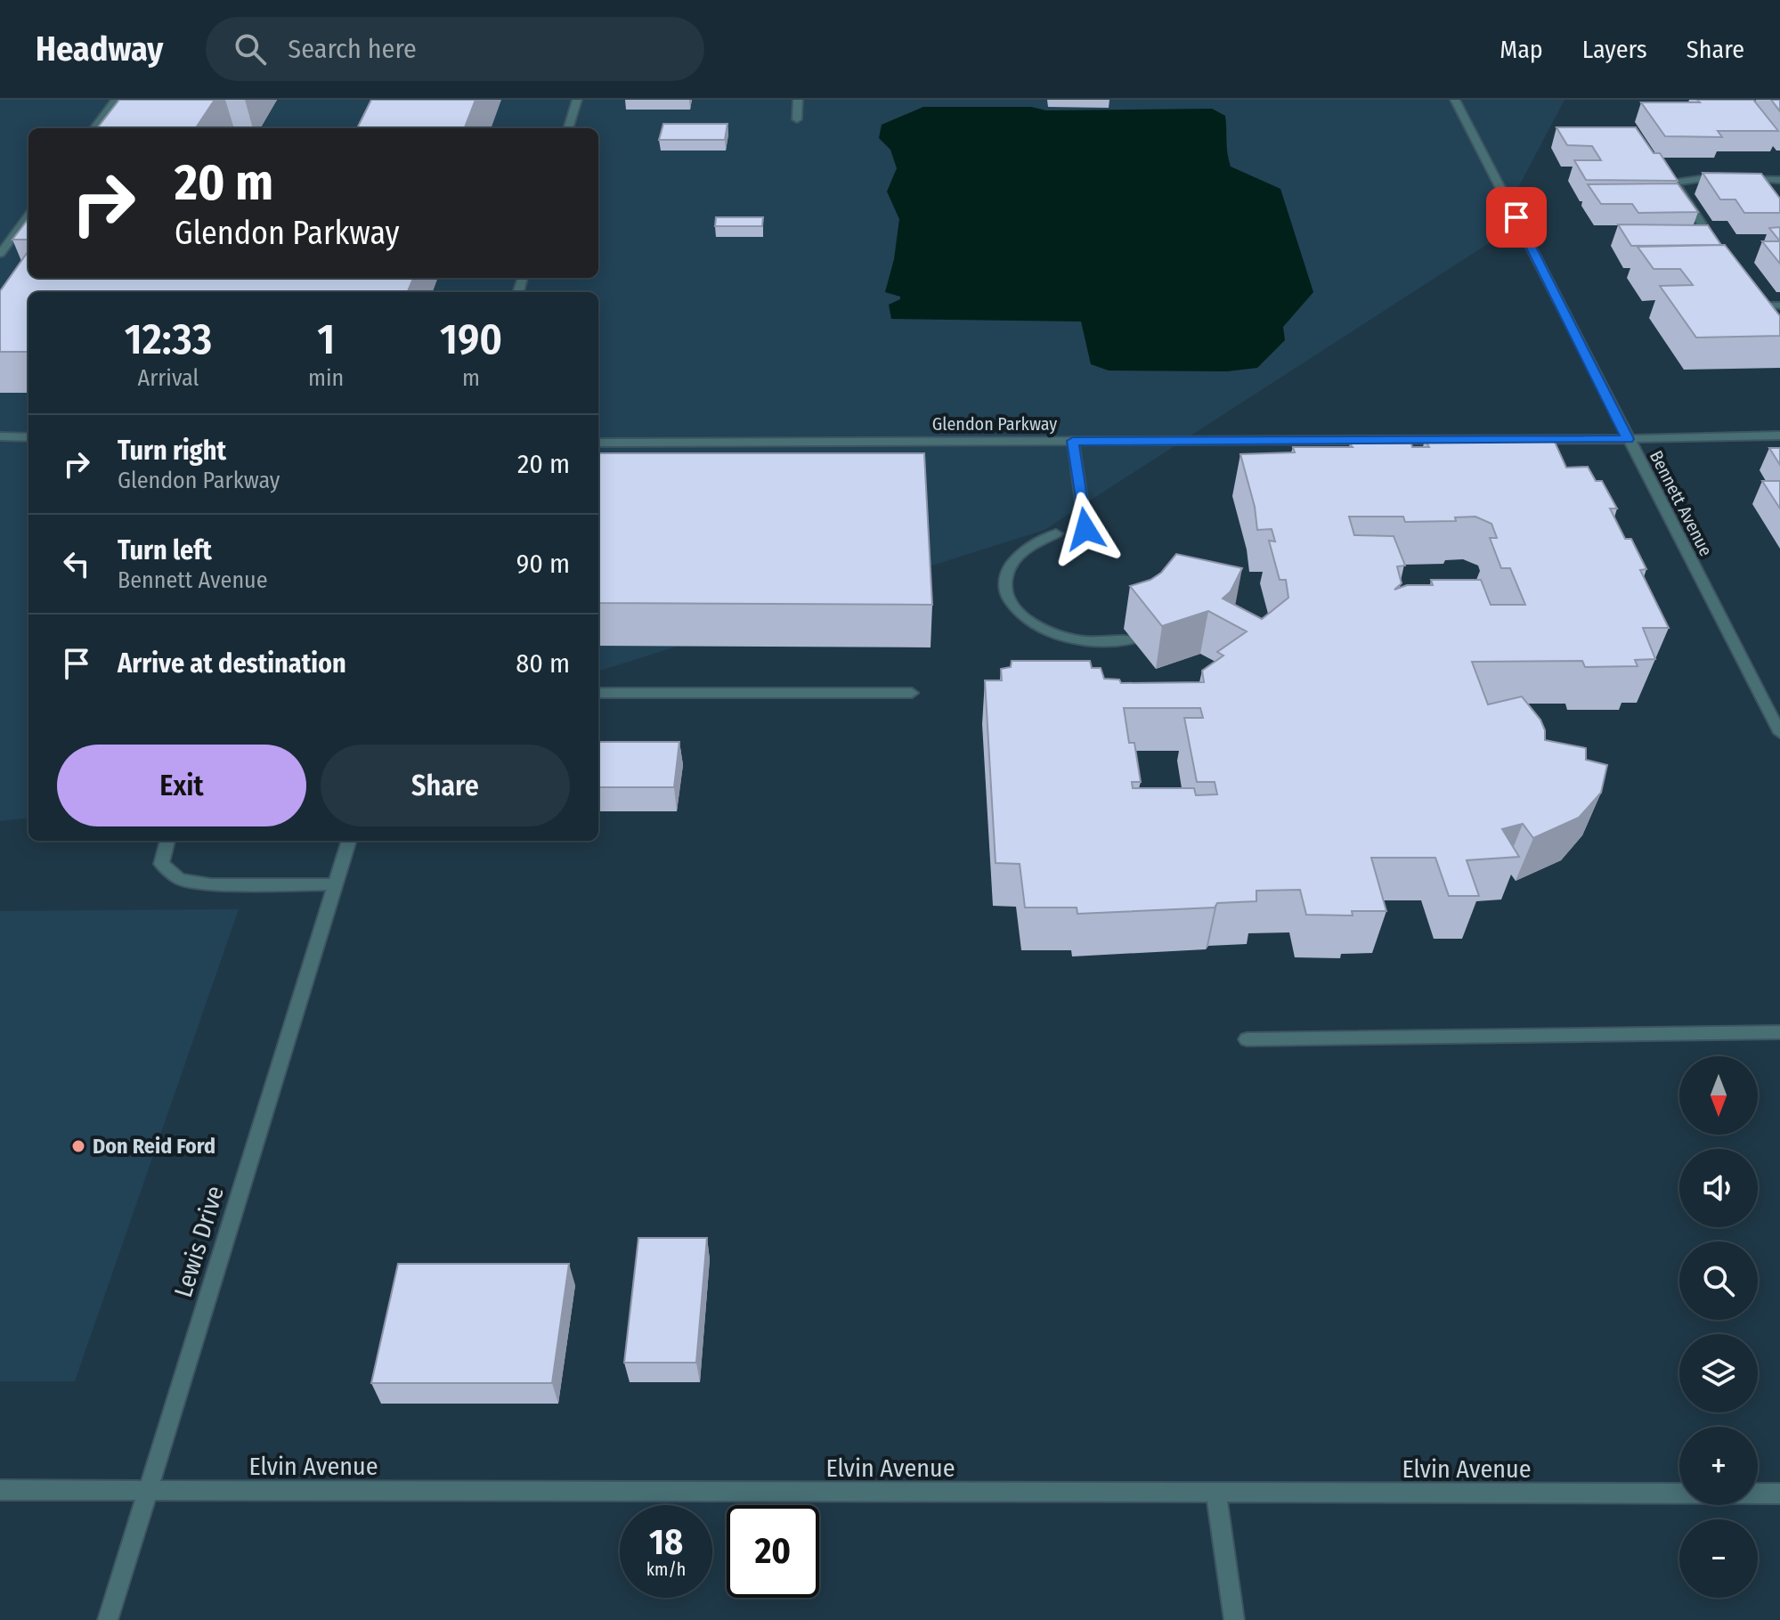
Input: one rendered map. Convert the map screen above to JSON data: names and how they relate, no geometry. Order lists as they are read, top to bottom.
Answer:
{
  "streets": {
    "street": [
      "Glendon Parkway",
      "Bennett Avenue",
      "Lewis Drive",
      "Elvin Avenue"
    ]
  },
  "crossings": [
    ["Glendon Parkway", "Bennett Avenue"],
    ["Lewis Drive", "Elvin Avenue"]
  ],
  "places": ["Don Reid Ford"],
  "north": "bottom",
  "page": {
    "header": "Headway",
    "search": "Search here",
    "nav": ["Map", "Layers", "Share"],
    "turn": ["20 m", "Glendon Parkway"],
    "eta": [
      "12:33",
      "Arrival",
      "1",
      "min",
      "190",
      "m"
    ],
    "list": [
      {
        "name": "Turn right",
        "note": "Glendon Parkway",
        "value": "20 m"
      },
      {
        "name": "Turn left",
        "note": "Bennett Avenue",
        "value": "90 m"
      },
      {
        "name": "Arrive at destination",
        "value": "80 m"
      }
    ],
    "buttons": ["Exit", "Share"],
    "map_buttons": ["+", "−"],
    "speed": "18 km/h",
    "limit": "20"
  }
}
